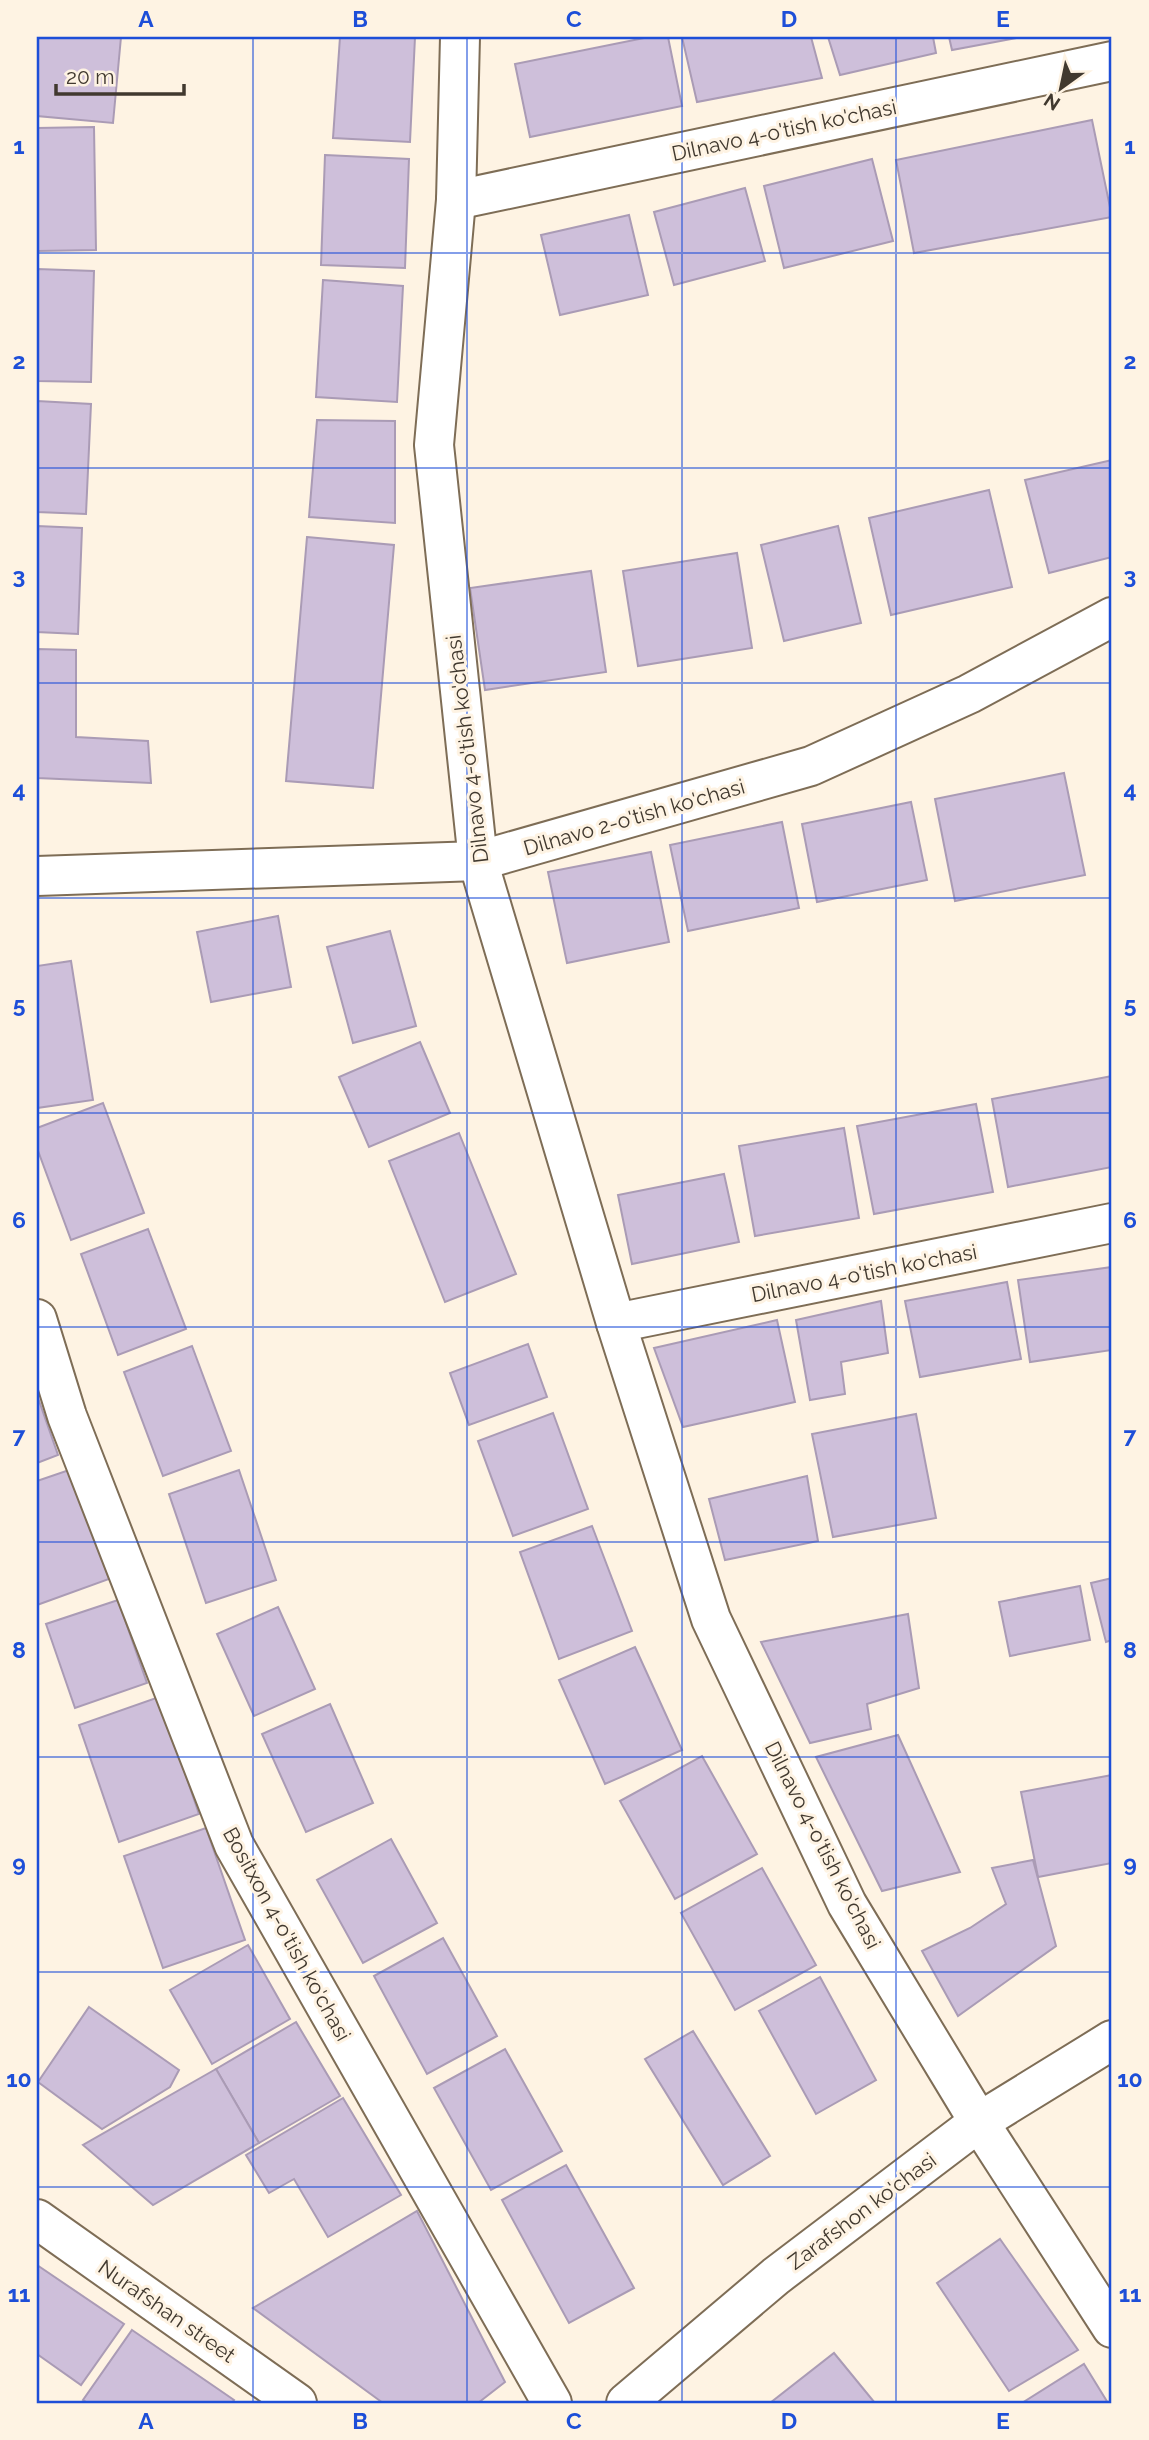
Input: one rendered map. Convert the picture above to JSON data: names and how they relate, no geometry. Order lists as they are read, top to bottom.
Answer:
{
  "streets": {
    "street": [
      "Dilnavo 4-o'tish ko'chasi",
      "Dilnavo 2-o'tish ko'chasi",
      "Bositxon 4-o'tish ko'chasi",
      "Zarafshon ko'chasi",
      "Nurafshan street"
    ]
  },
  "crossings": [
    ["Dilnavo 4-o'tish ko'chasi", "Dilnavo 2-o'tish ko'chasi"],
    ["Dilnavo 4-o'tish ko'chasi", "Zarafshon ko'chasi"]
  ],
  "scale_bar": "20 m",
  "north": "bottom left",
  "grid": {
    "columns": [
      "A",
      "B",
      "C",
      "D",
      "E"
    ],
    "rows": [
      "1",
      "2",
      "3",
      "4",
      "5",
      "6",
      "7",
      "8",
      "9",
      "10",
      "11"
    ]
  }
}
